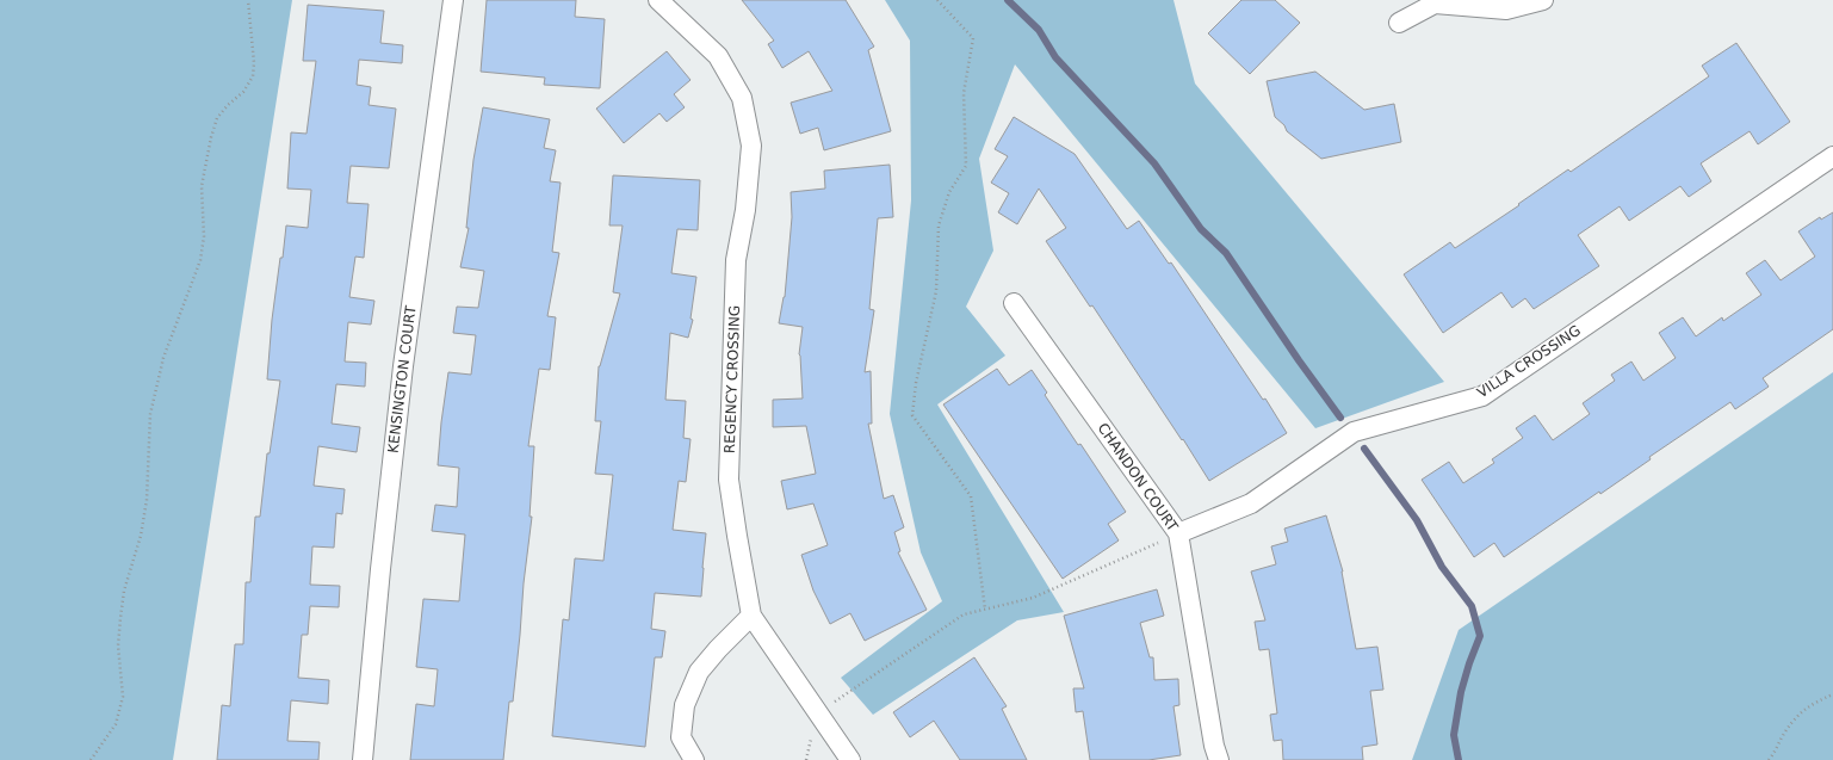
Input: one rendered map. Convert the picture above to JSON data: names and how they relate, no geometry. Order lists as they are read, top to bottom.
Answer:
{
  "streets": {
    "street": [
      "VILLA CROSSING",
      "KENSINGTON COURT",
      "REGENCY CROSSING",
      "CHANDON COURT"
    ]
  },
  "crossings": [
    ["VILLA CROSSING", "CHANDON COURT"]
  ]
}
